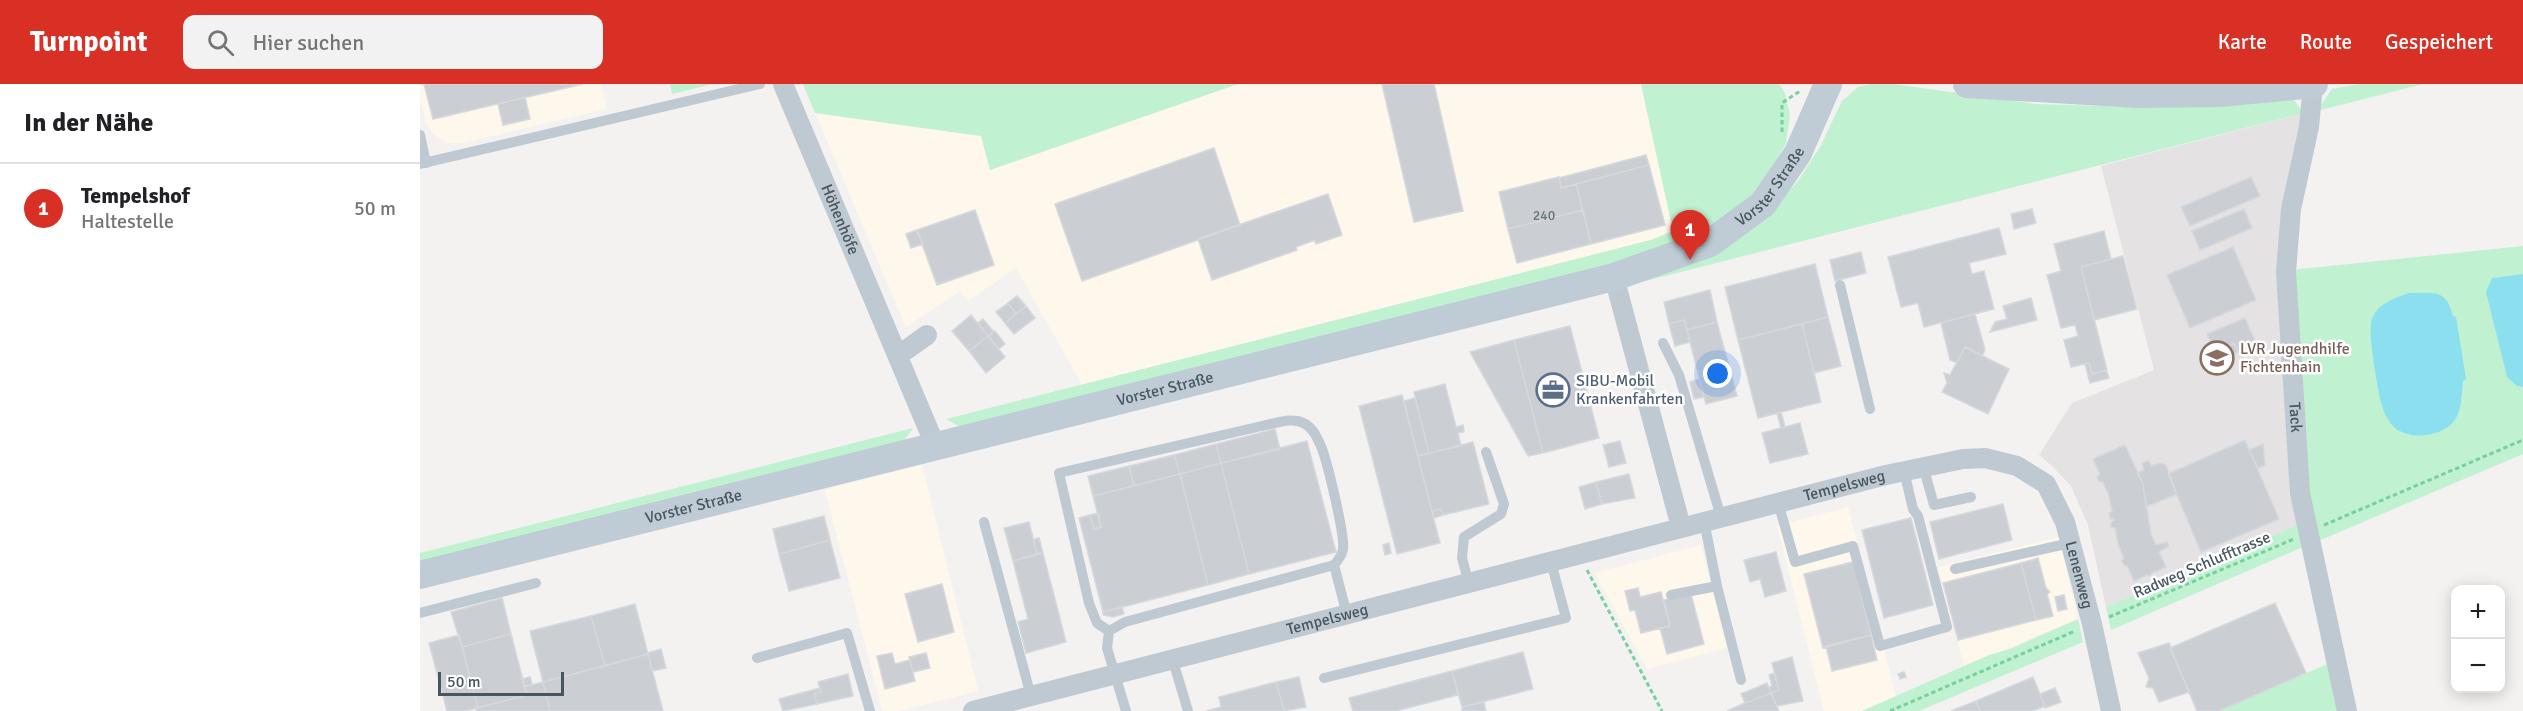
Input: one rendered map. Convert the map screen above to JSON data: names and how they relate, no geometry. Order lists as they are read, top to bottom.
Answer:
{
  "streets": {
    "street": [
      "Vorster Straße",
      "Höhenhöfe",
      "Tack",
      "Tempelsweg",
      "Lenenweg"
    ],
    "path": ["Radweg Schlufftrasse"]
  },
  "crossings": [
    ["Vorster Straße", "Höhenhöfe"],
    ["Tack", "Radweg Schlufftrasse"],
    ["Tempelsweg", "Lenenweg"],
    ["Radweg Schlufftrasse", "Lenenweg"]
  ],
  "places": {
    "school or university": ["LVR Jugendhilfe Fichtenhain"],
    "office": ["SIBU-Mobil Krankenfahrten"]
  },
  "house_numbers": ["240"],
  "scale_bar": "50 m",
  "page": {
    "header": "Turnpoint",
    "search": "Hier suchen",
    "nav": ["Karte", "Route", "Gespeichert"],
    "heading": "In der Nähe",
    "list": [
      {
        "mark": "1",
        "name": "Tempelshof",
        "note": "Haltestelle",
        "value": "50 m"
      }
    ],
    "pins": "1",
    "map_buttons": ["+", "−"],
    "scale": "50 m"
  }
}
